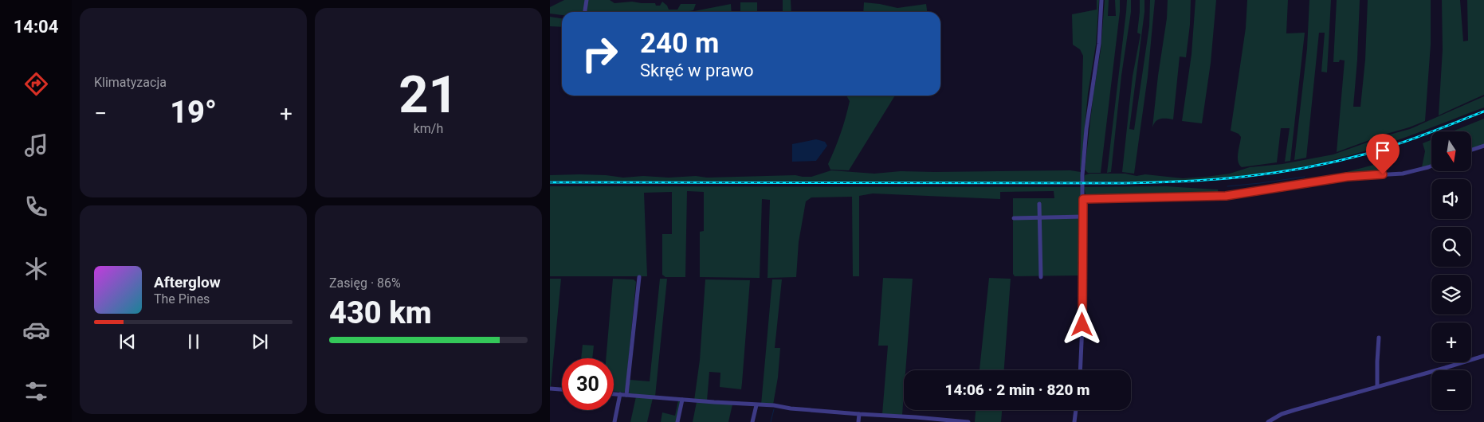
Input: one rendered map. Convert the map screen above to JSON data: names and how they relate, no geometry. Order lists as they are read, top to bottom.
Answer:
{
  "north": "bottom",
  "page": {
    "tabs": "14:04",
    "tile": [
      "Klimatyzacja",
      ["21", "km/h"],
      ["Zasięg · 86%", "430 km"]
    ],
    "turn": ["240 m", "Skręć w prawo"],
    "heat": ["−", "19°", "+"],
    "map_buttons": ["+", "−"],
    "song": ["Afterglow", "The Pines"],
    "limit": "30",
    "trip": "14:06 · 2 min · 820 m"
  }
}
